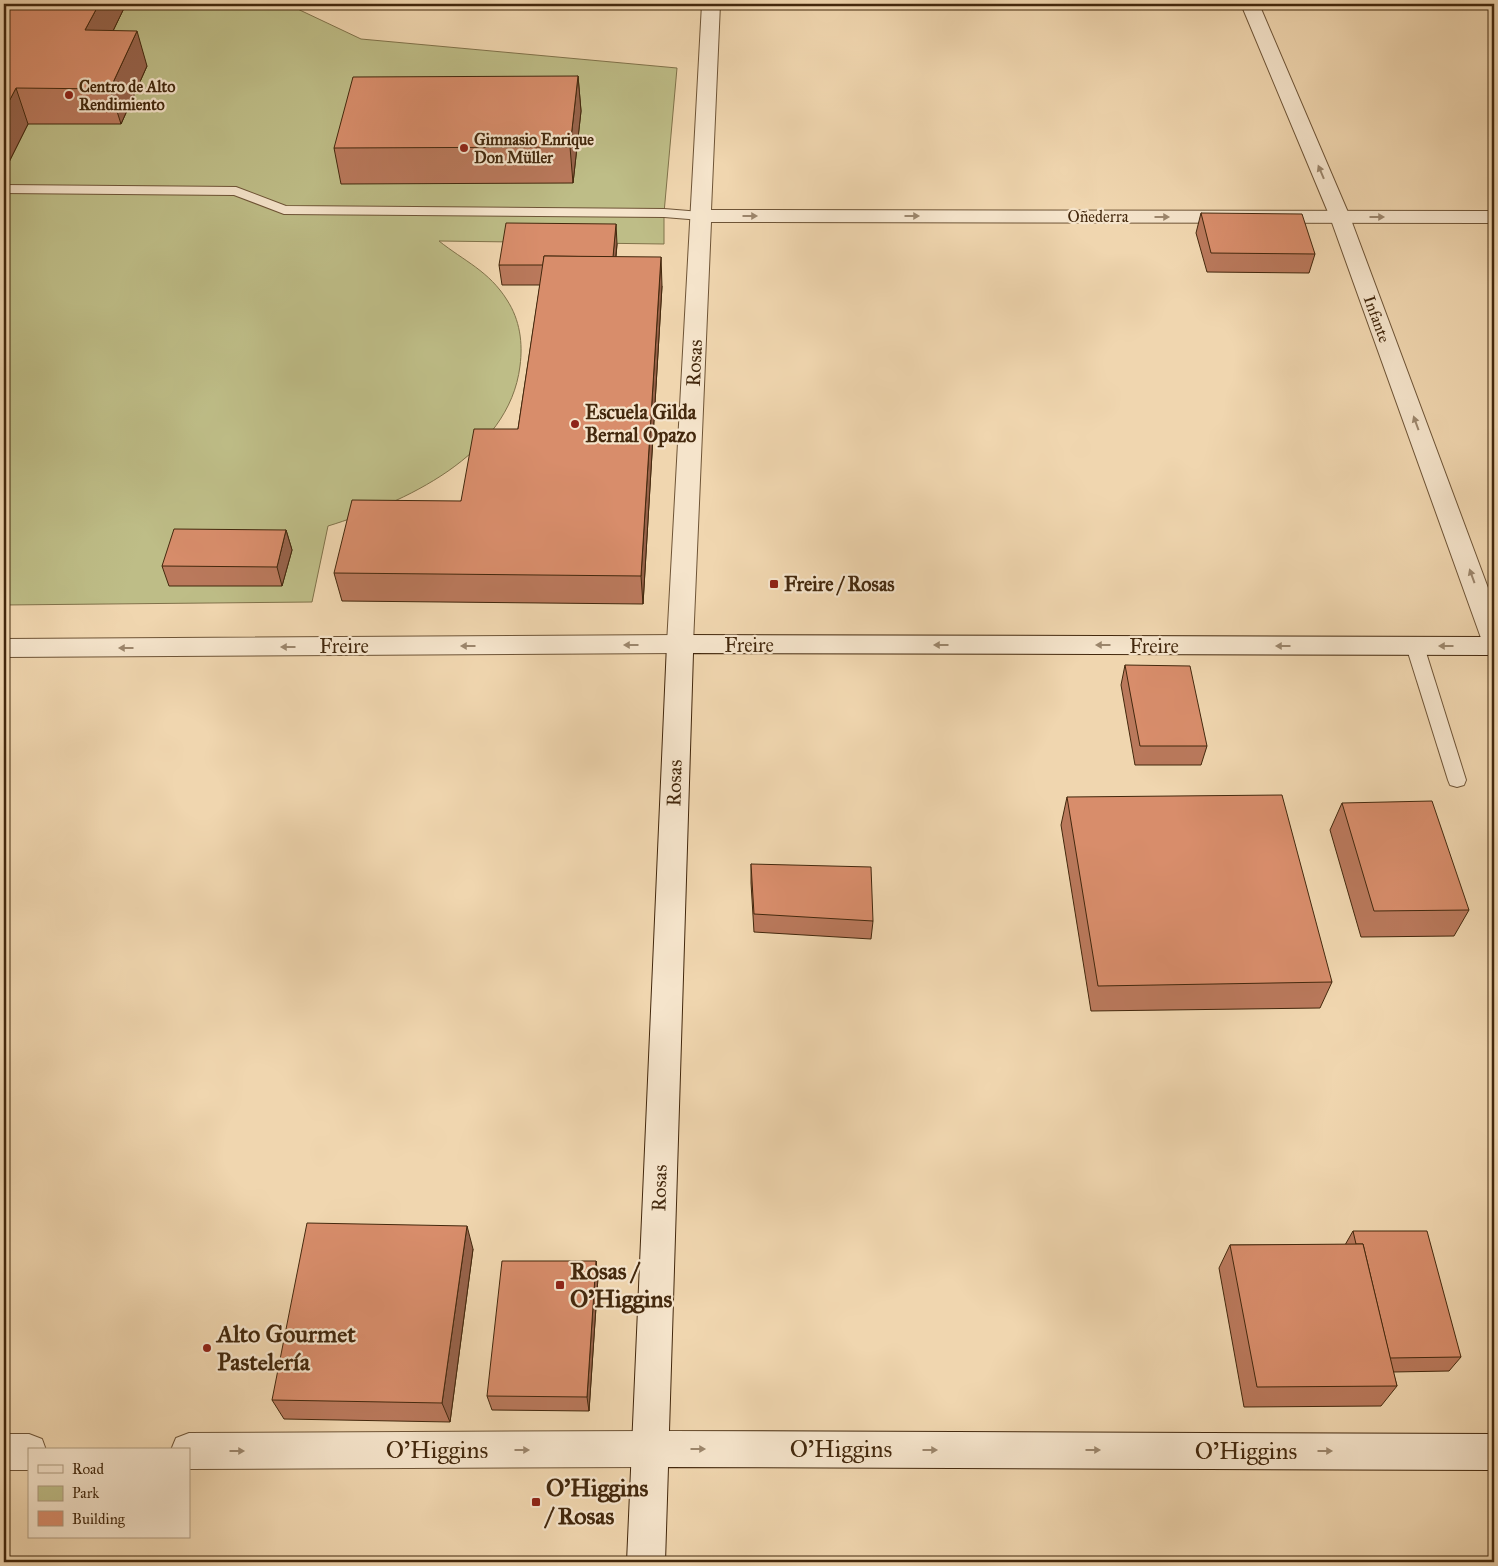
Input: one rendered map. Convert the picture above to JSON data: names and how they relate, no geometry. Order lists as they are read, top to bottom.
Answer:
{
  "streets": {
    "street": [
      "Oñederra",
      "Infante",
      "Rosas",
      "Freire",
      "O'Higgins"
    ]
  },
  "crossings": [
    ["Oñederra", "Infante"],
    ["Oñederra", "Rosas"],
    ["Rosas", "Freire"],
    ["Rosas", "O'Higgins"]
  ],
  "one_way": [
    "Oñederra",
    "Infante",
    "Freire",
    "O'Higgins"
  ],
  "places": {
    "other": [
      "Centro de Alto Rendimiento",
      "Gimnasio Enrique Don Müller",
      "Escuela Gilda Bernal Opazo",
      "Alto Gourmet Pastelería"
    ],
    "transit": ["Freire / Rosas", "Rosas / O'Higgins", "O'Higgins / Rosas"]
  },
  "legend": ["Road", "Park", "Building"]
}
